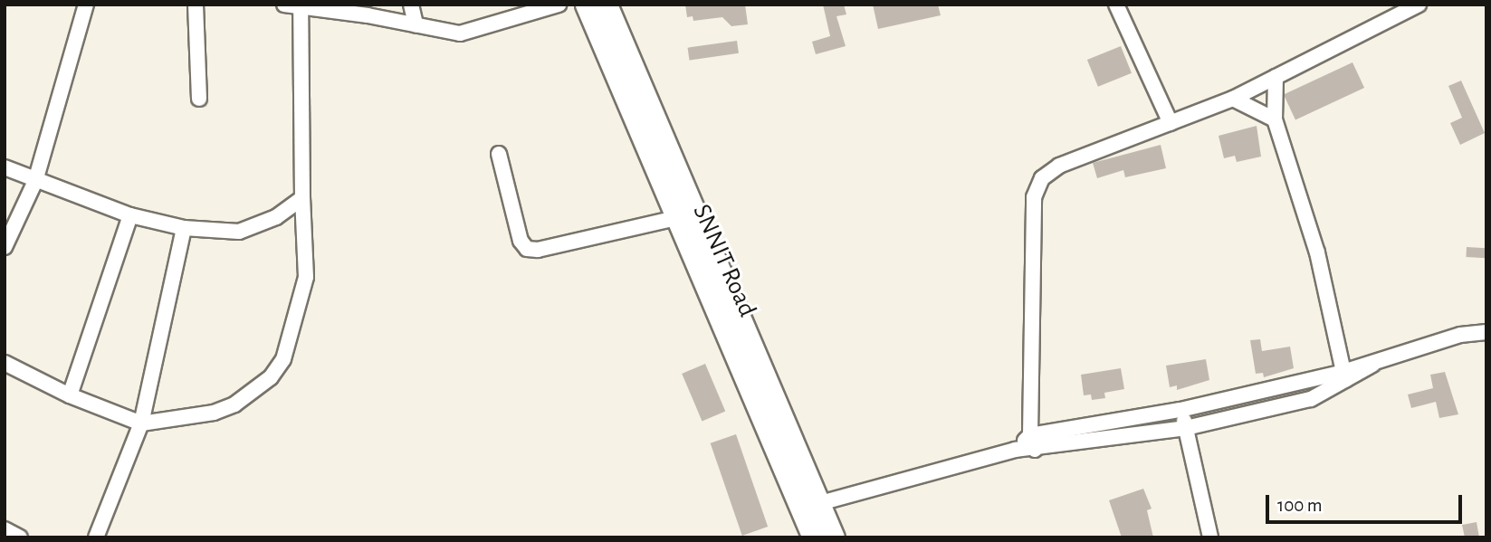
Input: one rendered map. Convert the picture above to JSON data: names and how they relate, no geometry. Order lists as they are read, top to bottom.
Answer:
{
  "streets": {
    "street": ["SNNIT Road"]
  },
  "scale_bar": "100 m"
}
